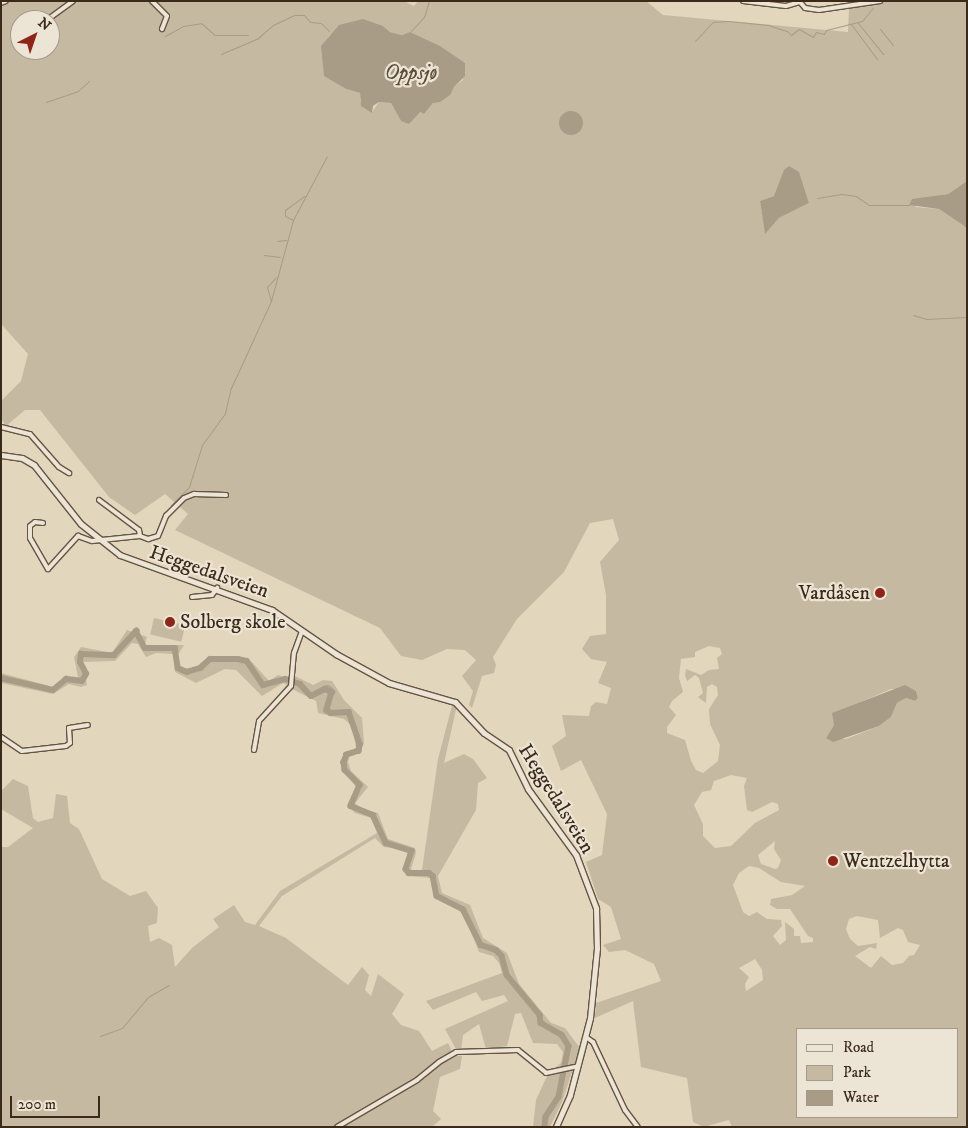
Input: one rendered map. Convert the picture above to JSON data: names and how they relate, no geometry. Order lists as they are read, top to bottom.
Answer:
{
  "streets": {
    "main road": ["Heggedalsveien"]
  },
  "water": ["Oppsjø"],
  "places": ["Vardåsen", "Solberg skole", "Wentzelhytta"],
  "legend": ["Road", "Park", "Water"],
  "scale_bar": "200 m",
  "north": "top right"
}
